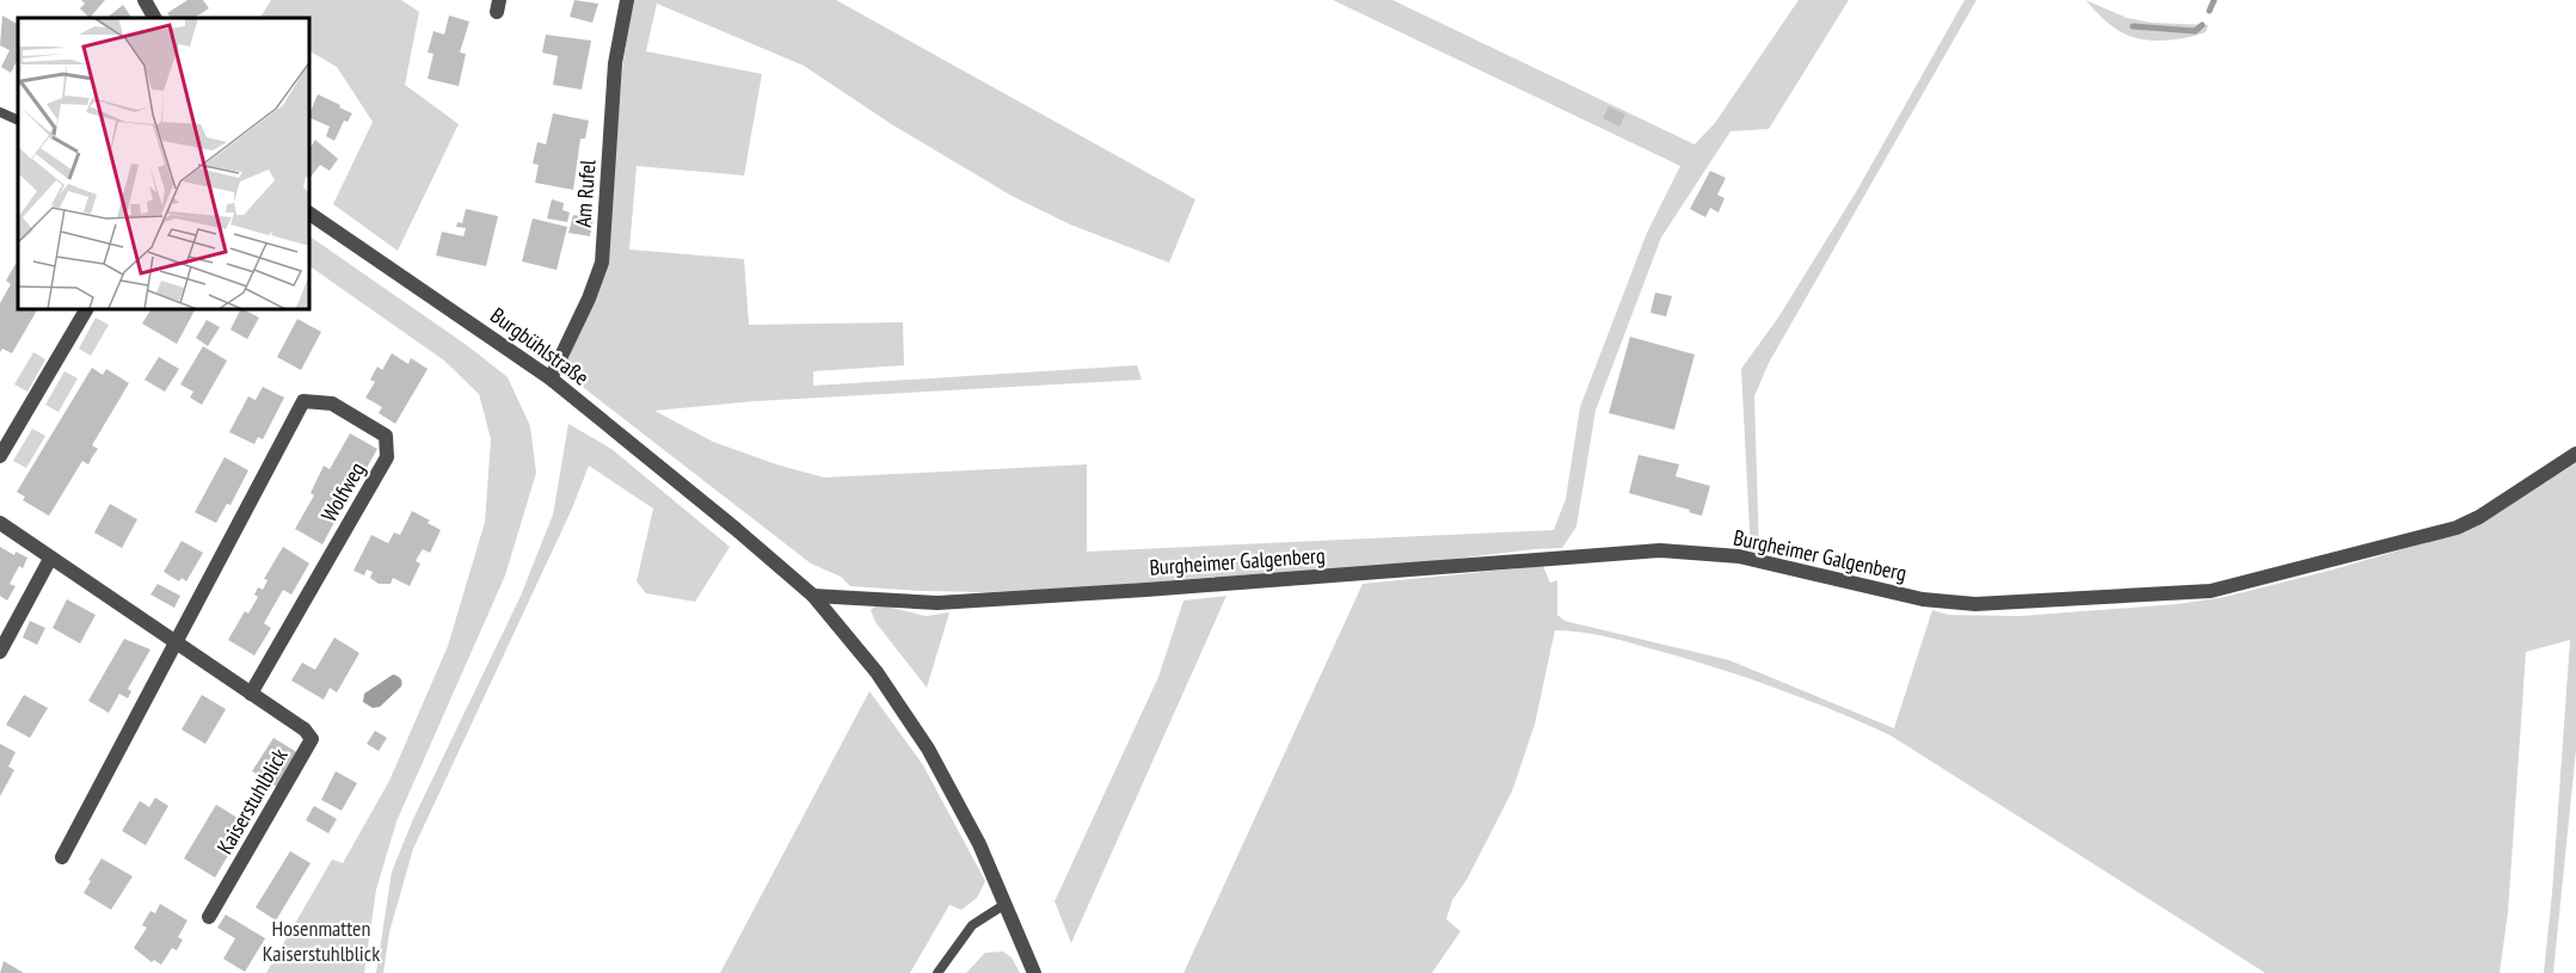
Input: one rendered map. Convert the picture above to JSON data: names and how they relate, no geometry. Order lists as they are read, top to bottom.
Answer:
{
  "streets": {
    "street": [
      "Am Rufel",
      "Burgbühlstraße",
      "Wolfweg",
      "Burgheimer Galgenberg",
      "Kaiserstuhlblick"
    ]
  },
  "crossings": [
    ["Am Rufel", "Burgbühlstraße"],
    ["Burgbühlstraße", "Burgheimer Galgenberg"],
    ["Wolfweg", "Kaiserstuhlblick"]
  ],
  "parks": ["Hosenmatten Kaiserstuhlblick"]
}
